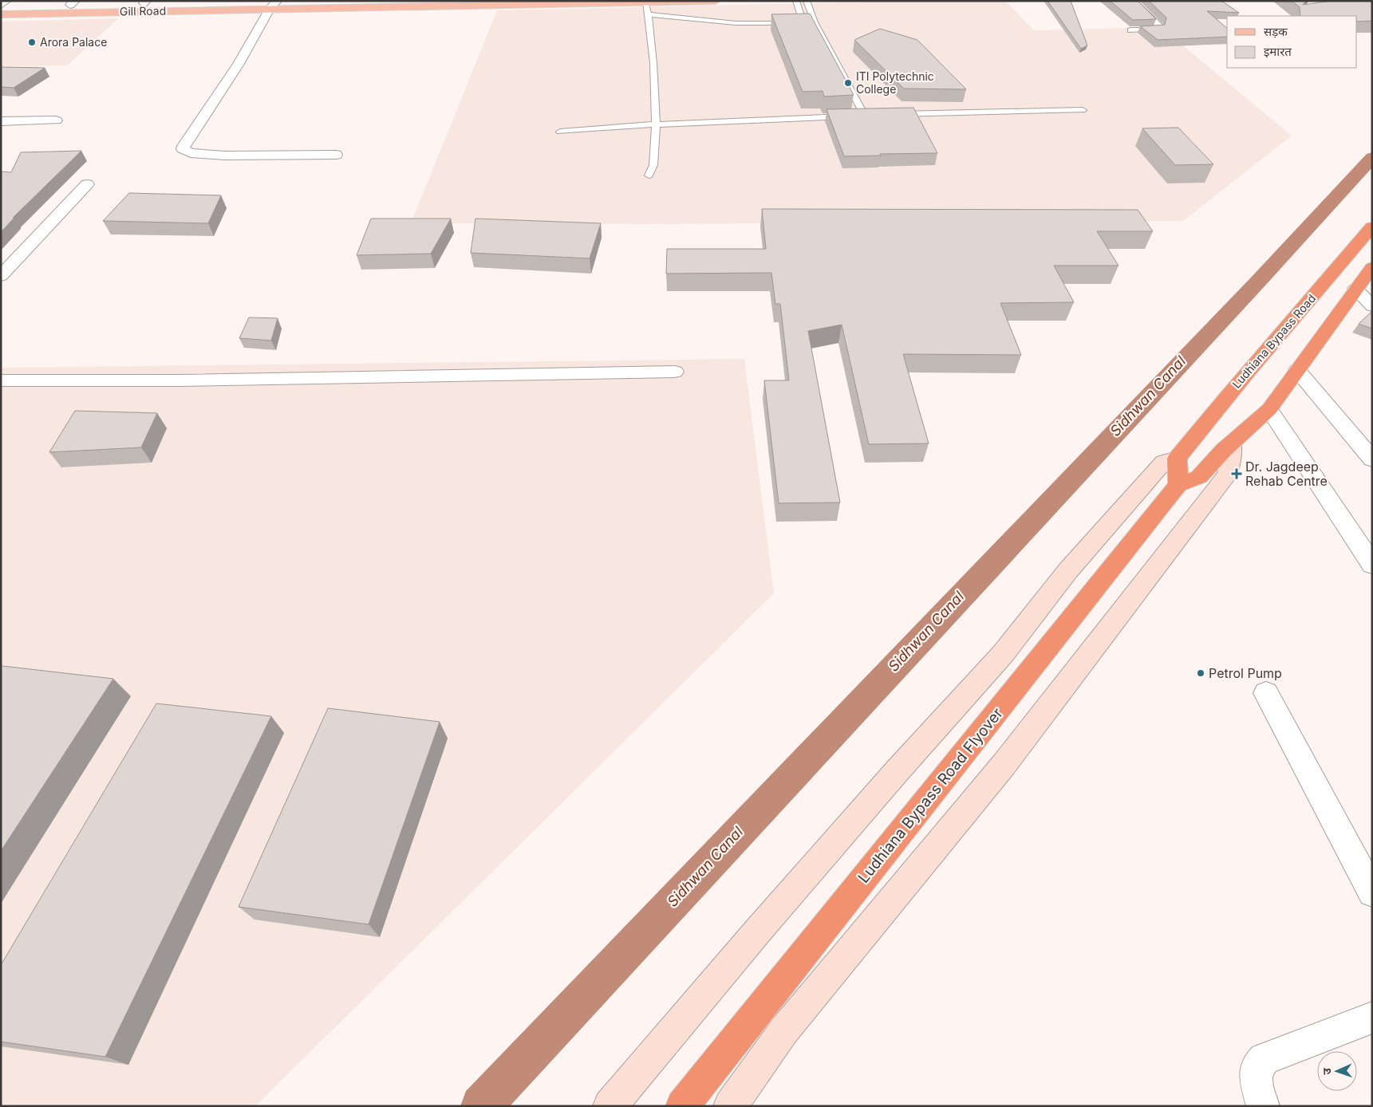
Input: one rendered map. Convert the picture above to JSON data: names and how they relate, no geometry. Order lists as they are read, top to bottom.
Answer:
{
  "streets": {
    "highway": ["Ludhiana Bypass Road", "Ludhiana Bypass Road Flyover"],
    "main road": ["Gill Road"]
  },
  "water": ["Sidhwan Canal"],
  "places": {
    "other": ["Arora Palace", "ITI Polytechnic College", "Petrol Pump"],
    "health": ["Dr. Jagdeep Rehab Centre"]
  },
  "legend": ["सड़क", "इमारत"],
  "north": "left"
}
